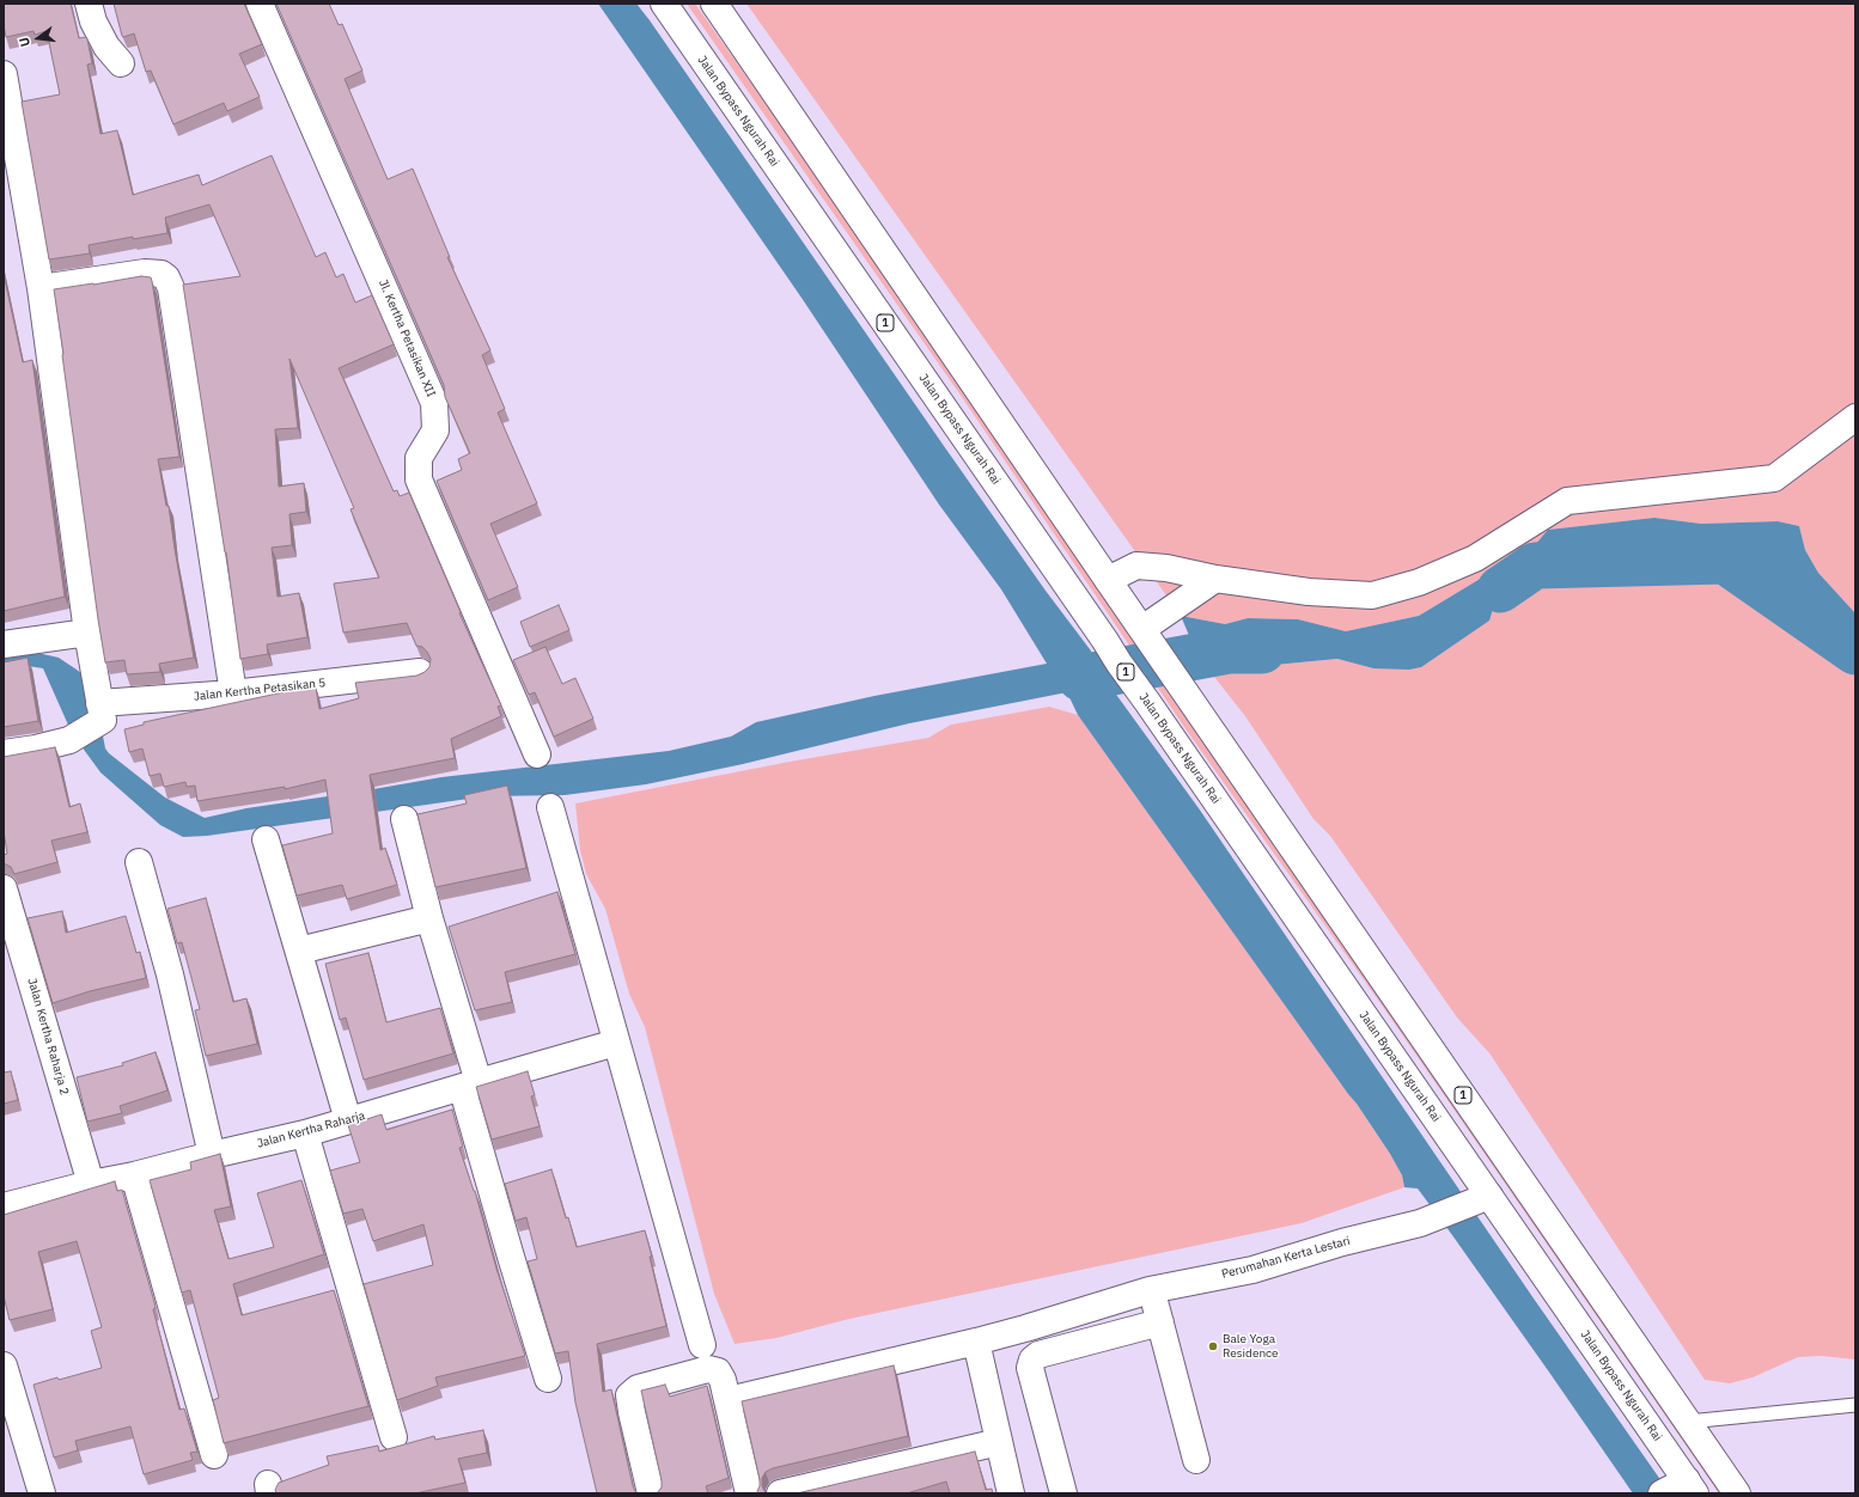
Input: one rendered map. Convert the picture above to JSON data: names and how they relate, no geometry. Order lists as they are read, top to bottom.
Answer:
{
  "streets": {
    "main road": [
      "Jalan Bypass Ngurah Rai",
      "1",
      "Jl. Kertha Petasikan XII",
      "Jalan Kertha Petasikan 5",
      "Jalan Kertha Raharja 2",
      "Jalan Kertha Raharja",
      "Perumahan Kerta Lestari"
    ]
  },
  "crossings": [
    ["Jalan Bypass Ngurah Rai", "Perumahan Kerta Lestari"],
    ["Jalan Kertha Raharja 2", "Jalan Kertha Raharja"]
  ],
  "places": ["Bale Yoga Residence"],
  "north": "left"
}
